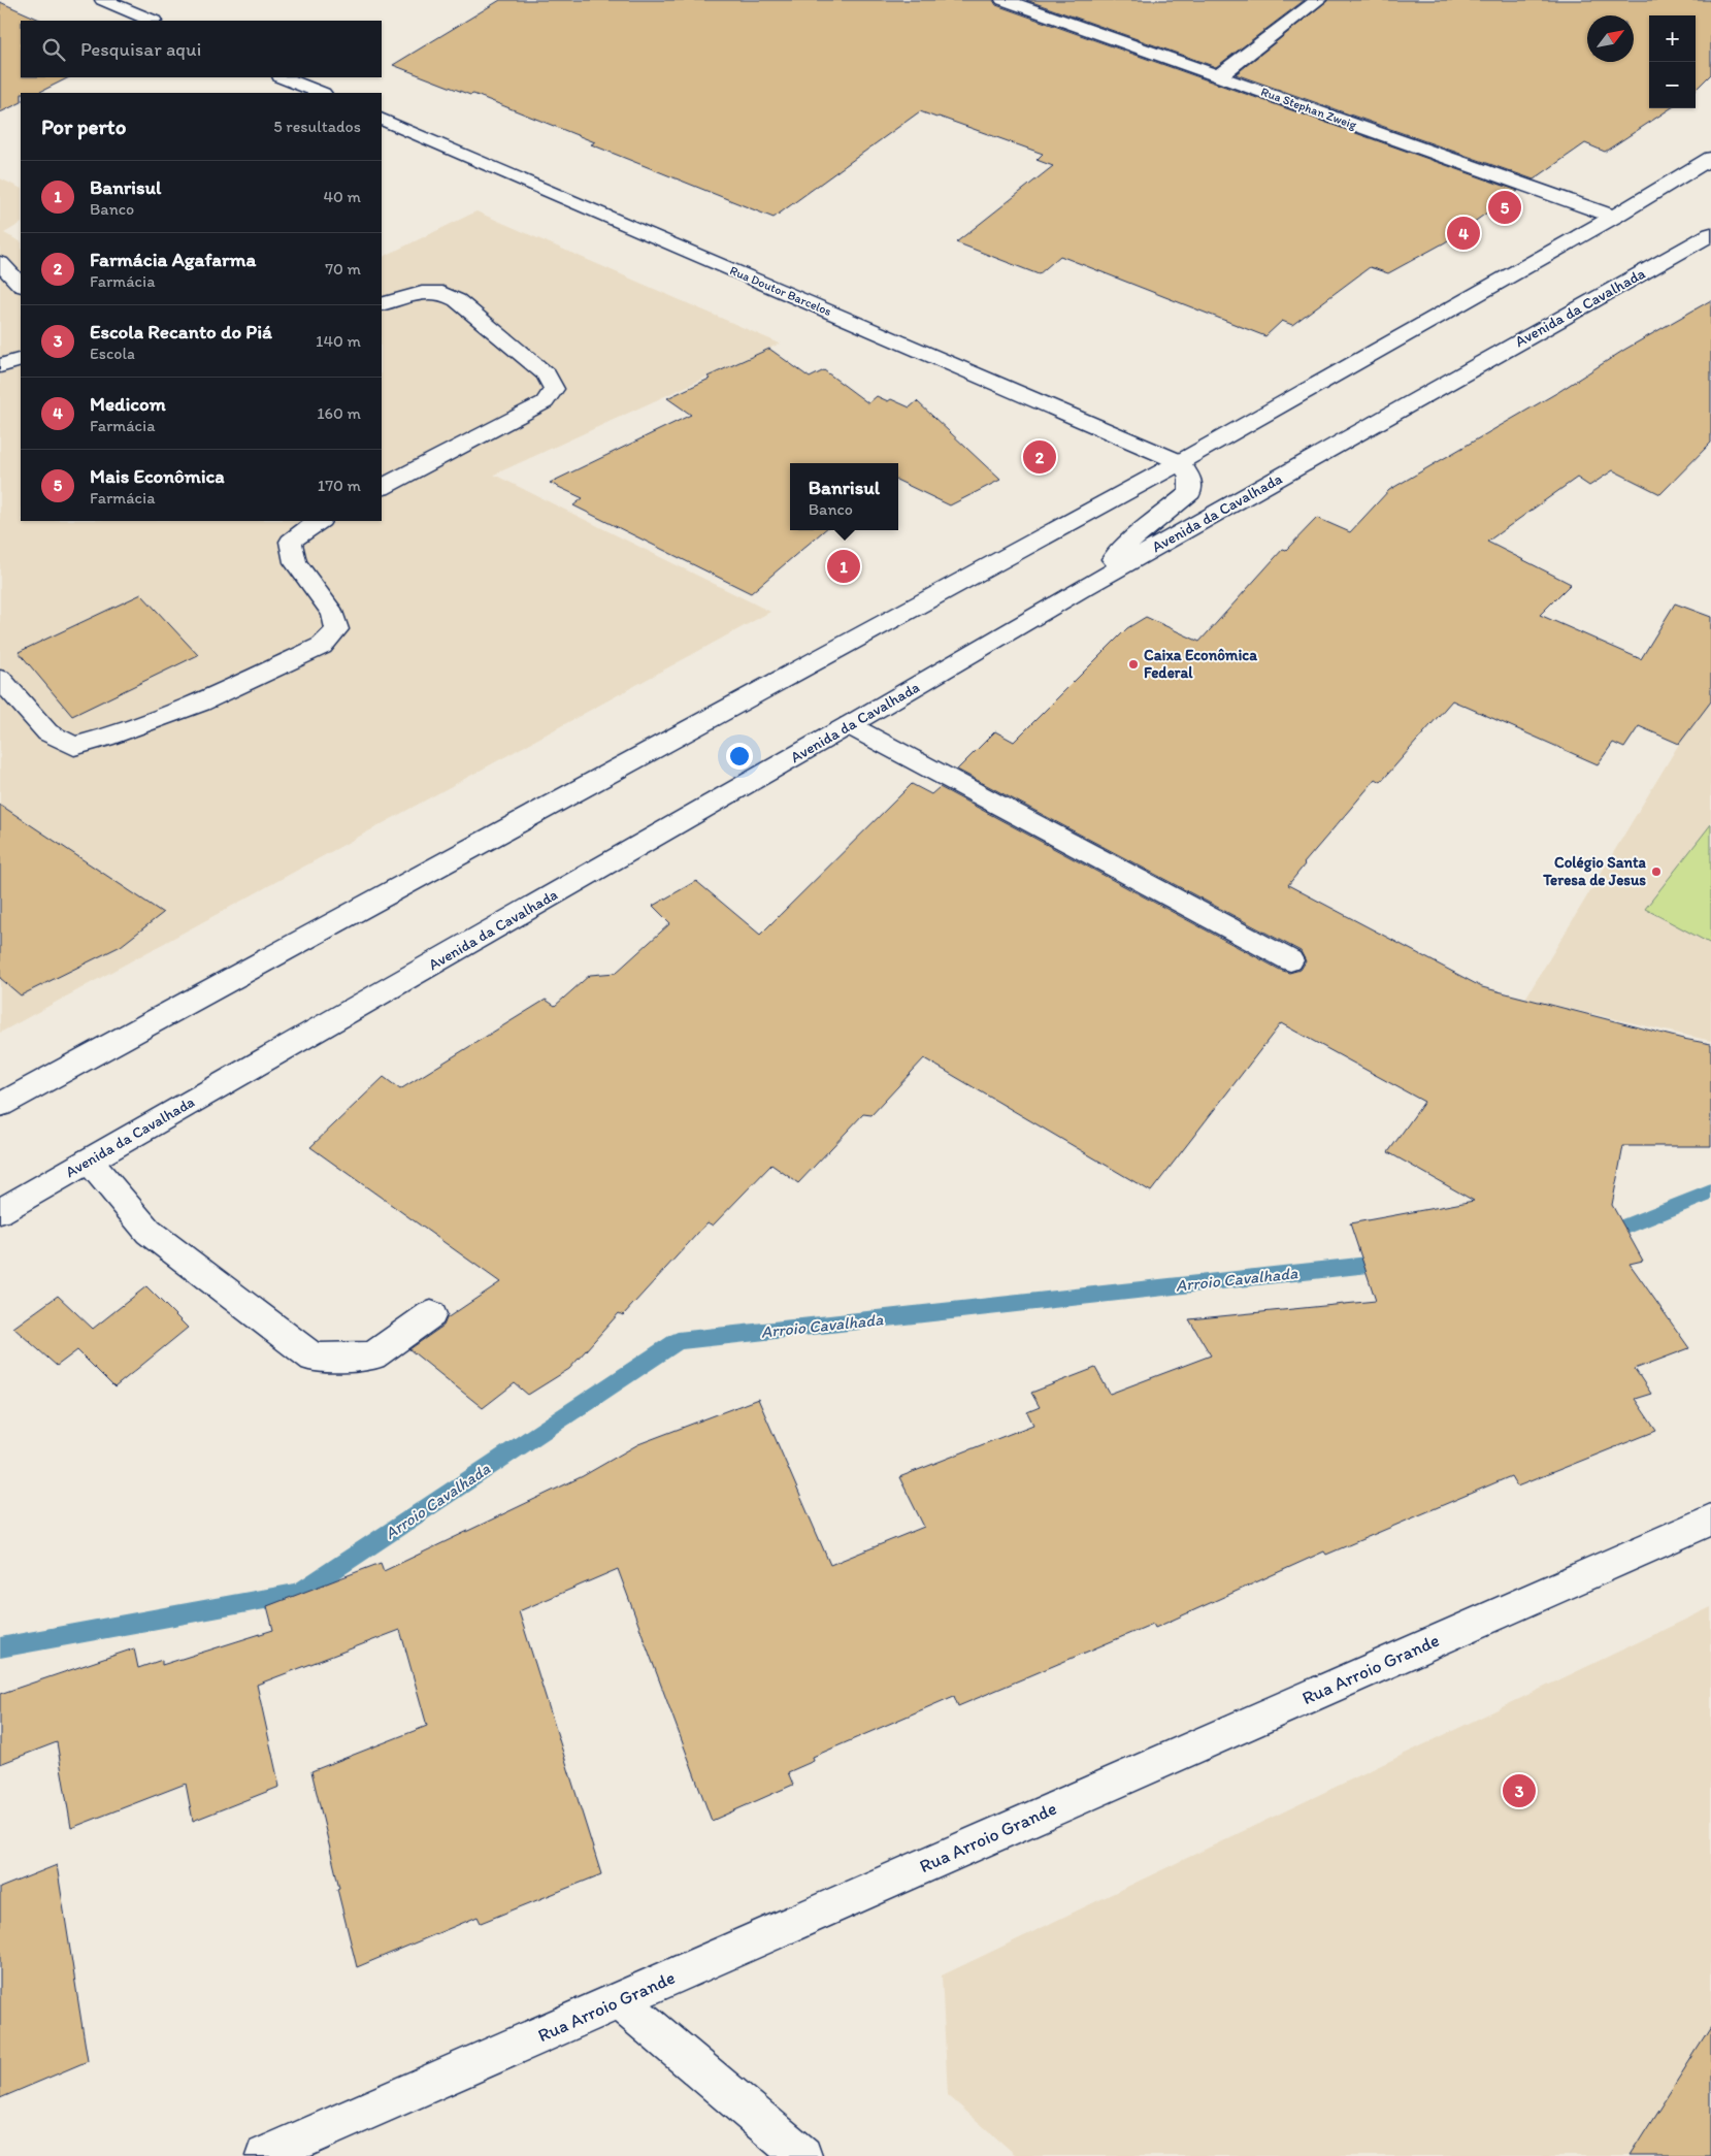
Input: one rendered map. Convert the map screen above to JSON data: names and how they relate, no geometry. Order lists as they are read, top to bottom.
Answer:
{
  "streets": {
    "main road": [
      "Rua Stephan Zweig",
      "Rua Doutor Barcelos",
      "Avenida da Cavalhada",
      "Rua Arroio Grande"
    ]
  },
  "water": ["Arroio Cavalhada"],
  "places": ["Caixa Econômica Federal", "Colégio Santa Teresa de Jesus"],
  "north": "top right",
  "page": {
    "map_buttons": ["+", "−"],
    "search": "Pesquisar aqui",
    "heading": ["Por perto", "5 resultados"],
    "list": [
      {
        "mark": "1",
        "name": "Banrisul",
        "note": "Banco",
        "value": "40 m"
      },
      {
        "mark": "2",
        "name": "Farmácia Agafarma",
        "note": "Farmácia",
        "value": "70 m"
      },
      {
        "mark": "3",
        "name": "Escola Recanto do Piá",
        "note": "Escola",
        "value": "140 m"
      },
      {
        "mark": "4",
        "name": "Medicom",
        "note": "Farmácia",
        "value": "160 m"
      },
      {
        "mark": "5",
        "name": "Mais Econômica",
        "note": "Farmácia",
        "value": "170 m"
      }
    ],
    "pins": [
      "5",
      "4",
      "2",
      "1",
      "3"
    ],
    "popup": ["Banrisul", "Banco"]
  }
}
